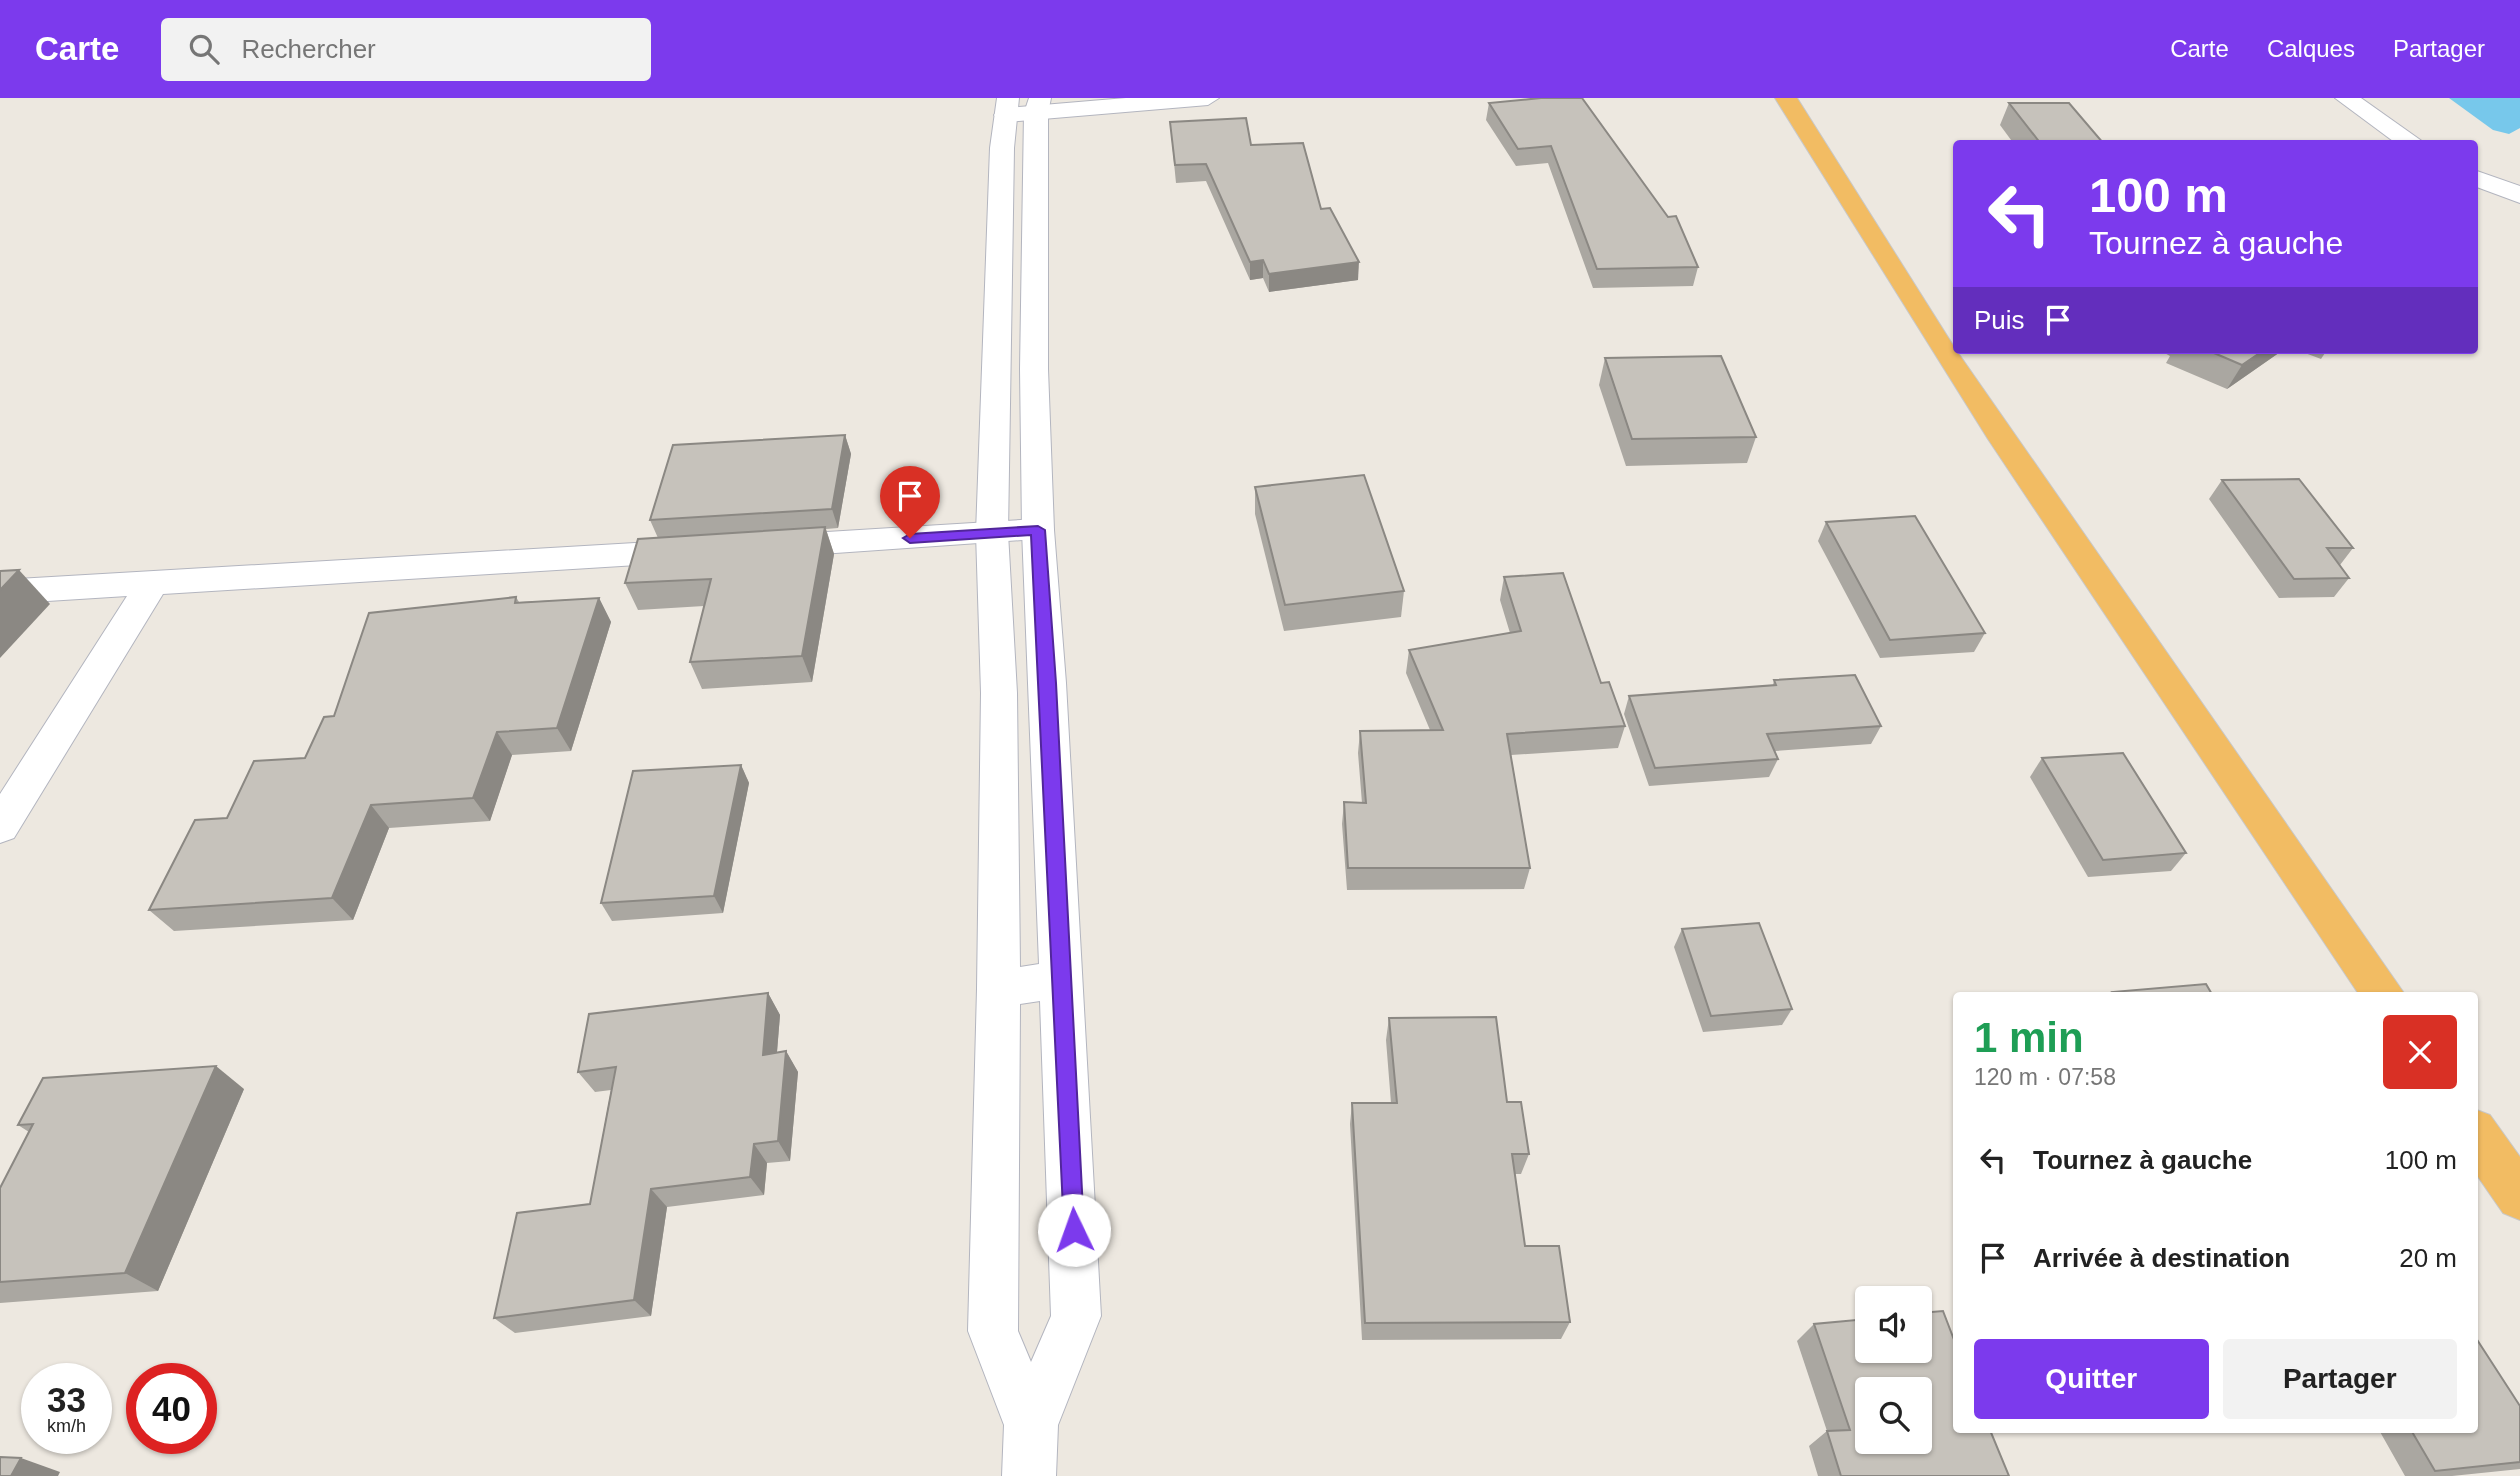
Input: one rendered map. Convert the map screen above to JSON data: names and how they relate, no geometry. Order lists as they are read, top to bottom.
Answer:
{
  "page": {
    "header": "Carte",
    "search": "Rechercher",
    "nav": ["Carte", "Calques", "Partager"],
    "turn": ["100 m", "Tournez à gauche"],
    "then": "Puis",
    "heading": ["1 min", "120 m · 07:58"],
    "list": [
      {
        "name": "Tournez à gauche",
        "value": "100 m"
      },
      {
        "name": "Arrivée à destination",
        "value": "20 m"
      }
    ],
    "buttons": ["Quitter", "Partager"],
    "speed": "33 km/h",
    "limit": "40"
  }
}
